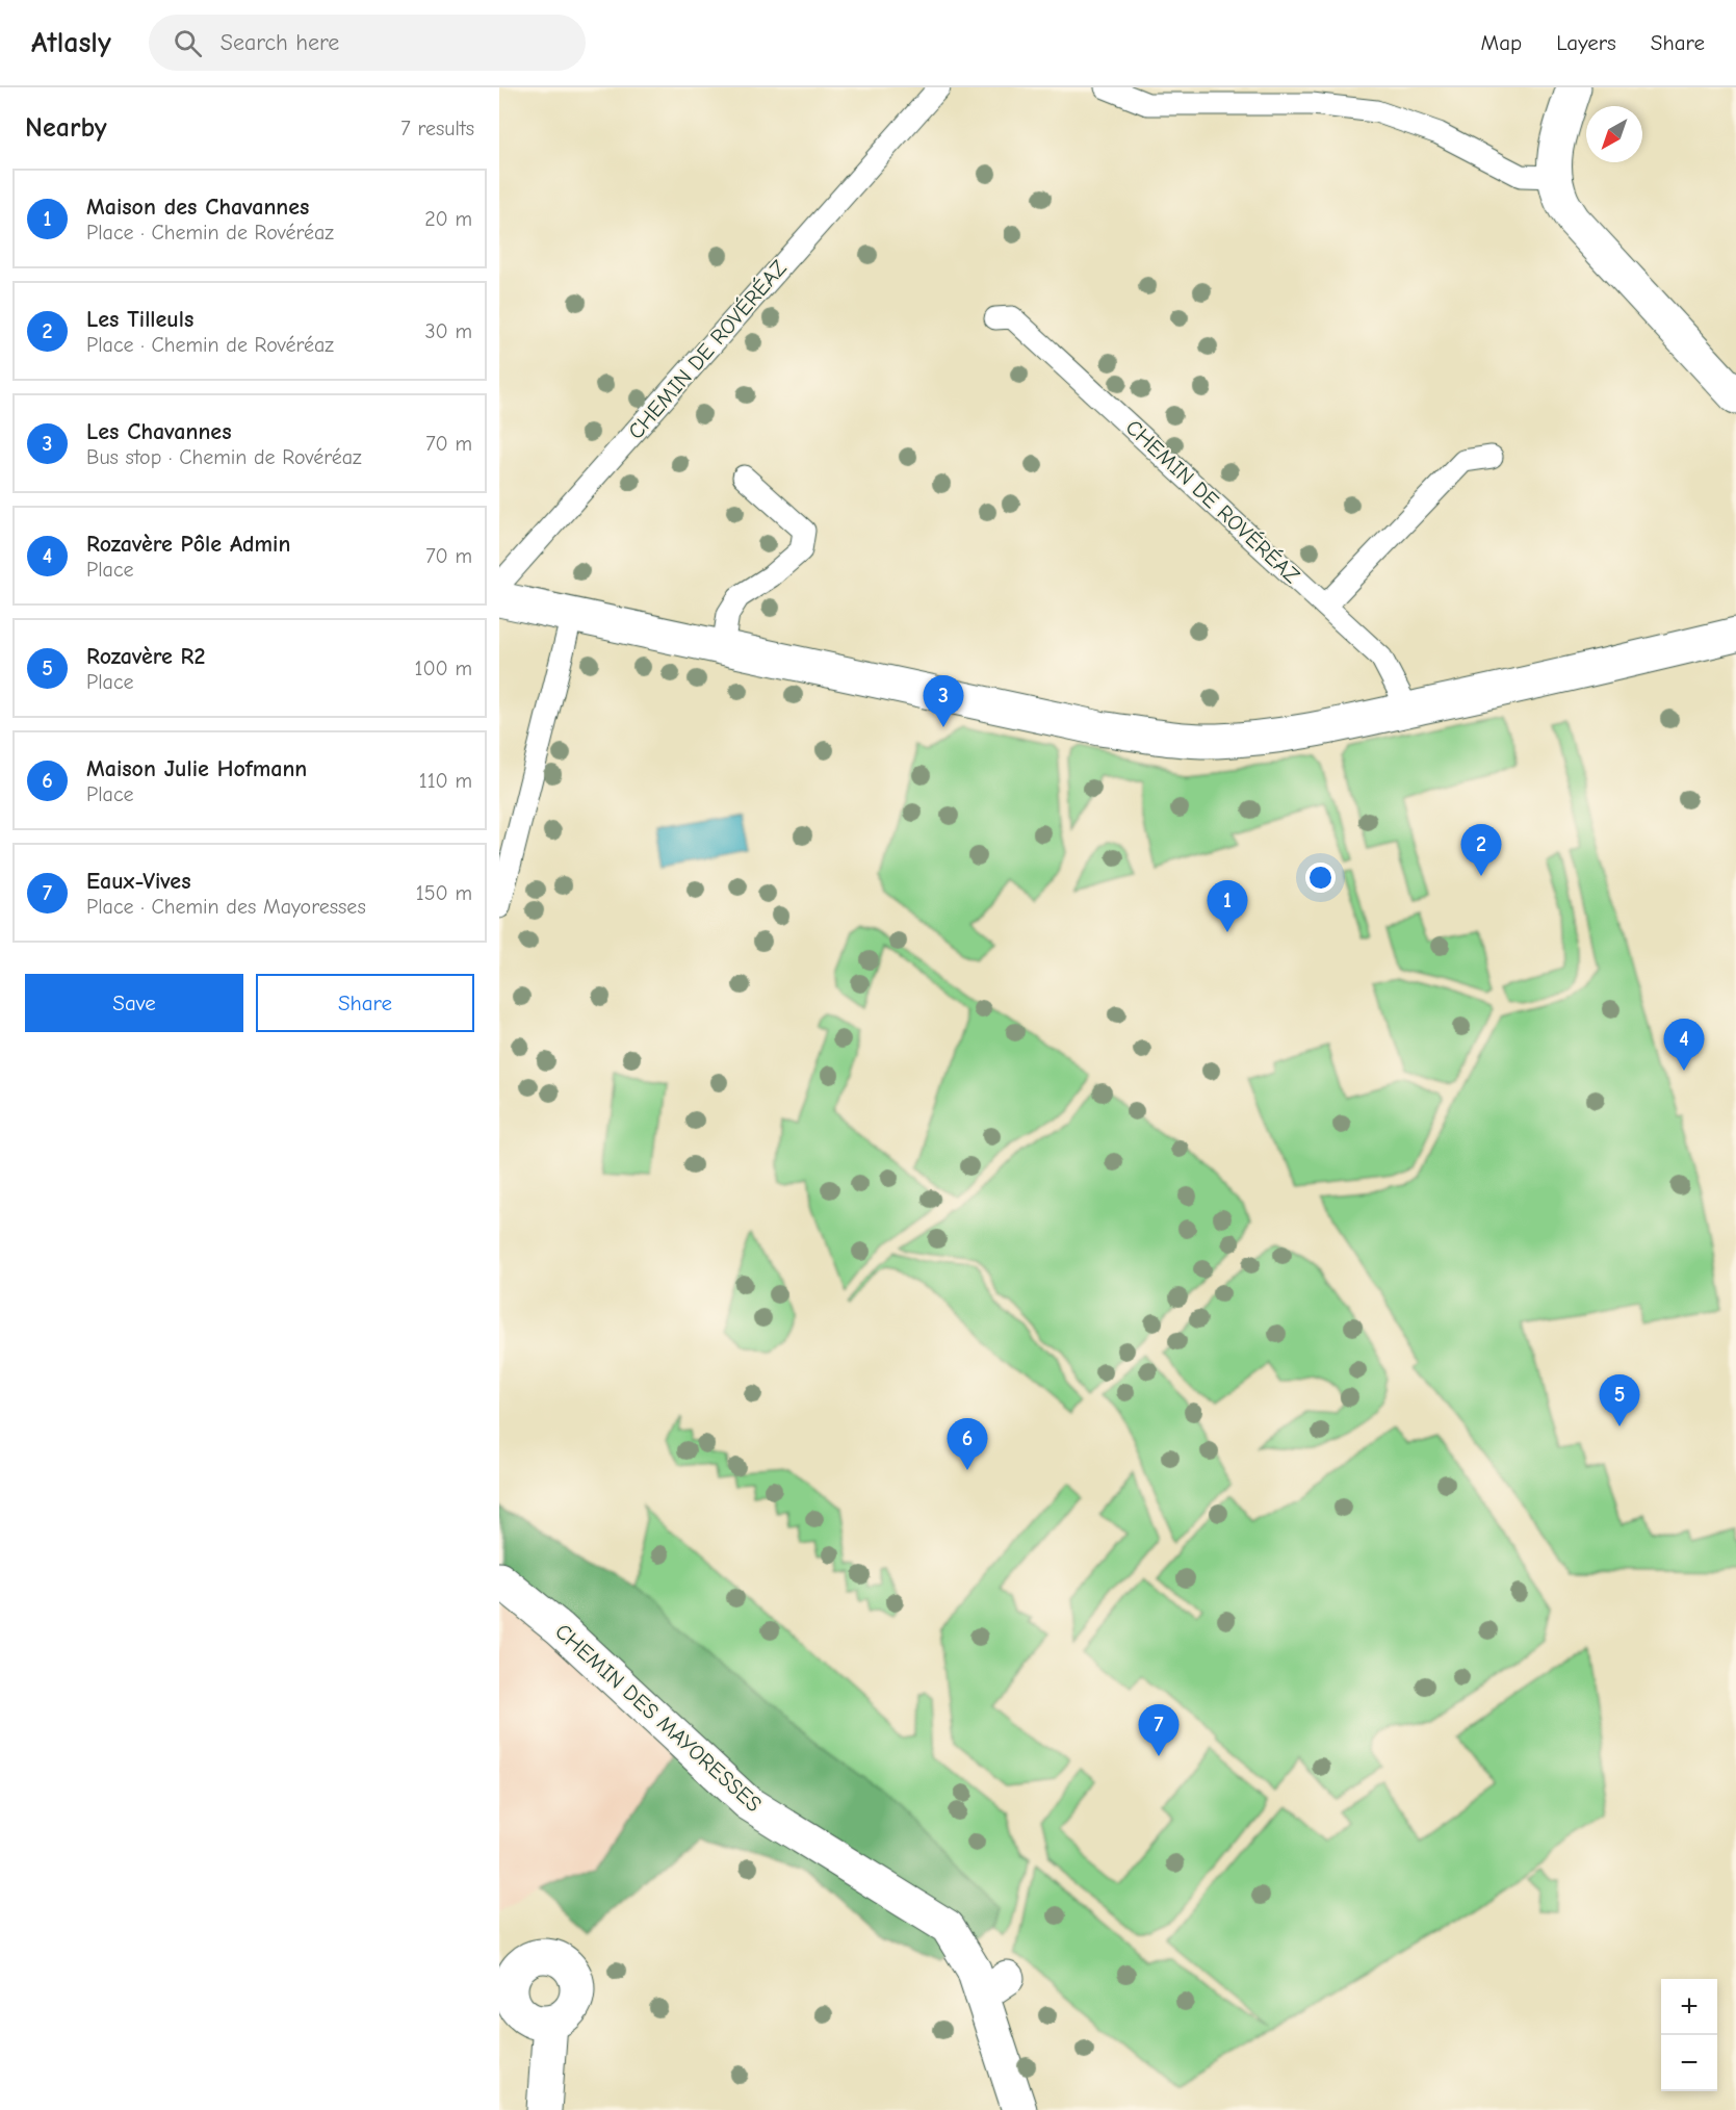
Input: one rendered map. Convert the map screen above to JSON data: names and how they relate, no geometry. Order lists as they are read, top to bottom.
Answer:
{
  "streets": {
    "street": ["CHEMIN DES MAYORESSES"],
    "lane": ["CHEMIN DE ROVÉRÉAZ"]
  },
  "north": "bottom left",
  "page": {
    "header": "Atlasly",
    "search": "Search here",
    "nav": ["Map", "Layers", "Share"],
    "heading": ["Nearby", "7 results"],
    "list": [
      {
        "mark": "1",
        "name": "Maison des Chavannes",
        "note": "Place · Chemin de Rovéréaz",
        "value": "20 m"
      },
      {
        "mark": "2",
        "name": "Les Tilleuls",
        "note": "Place · Chemin de Rovéréaz",
        "value": "30 m"
      },
      {
        "mark": "3",
        "name": "Les Chavannes",
        "note": "Bus stop · Chemin de Rovéréaz",
        "value": "70 m"
      },
      {
        "mark": "4",
        "name": "Rozavère Pôle Admin",
        "note": "Place",
        "value": "70 m"
      },
      {
        "mark": "5",
        "name": "Rozavère R2",
        "note": "Place",
        "value": "100 m"
      },
      {
        "mark": "6",
        "name": "Maison Julie Hofmann",
        "note": "Place",
        "value": "110 m"
      },
      {
        "mark": "7",
        "name": "Eaux-Vives",
        "note": "Place · Chemin des Mayoresses",
        "value": "150 m"
      }
    ],
    "pins": [
      "3",
      "2",
      "1",
      "4",
      "5",
      "6",
      "7"
    ],
    "buttons": ["Save", "Share"],
    "map_buttons": ["+", "−"]
  }
}
